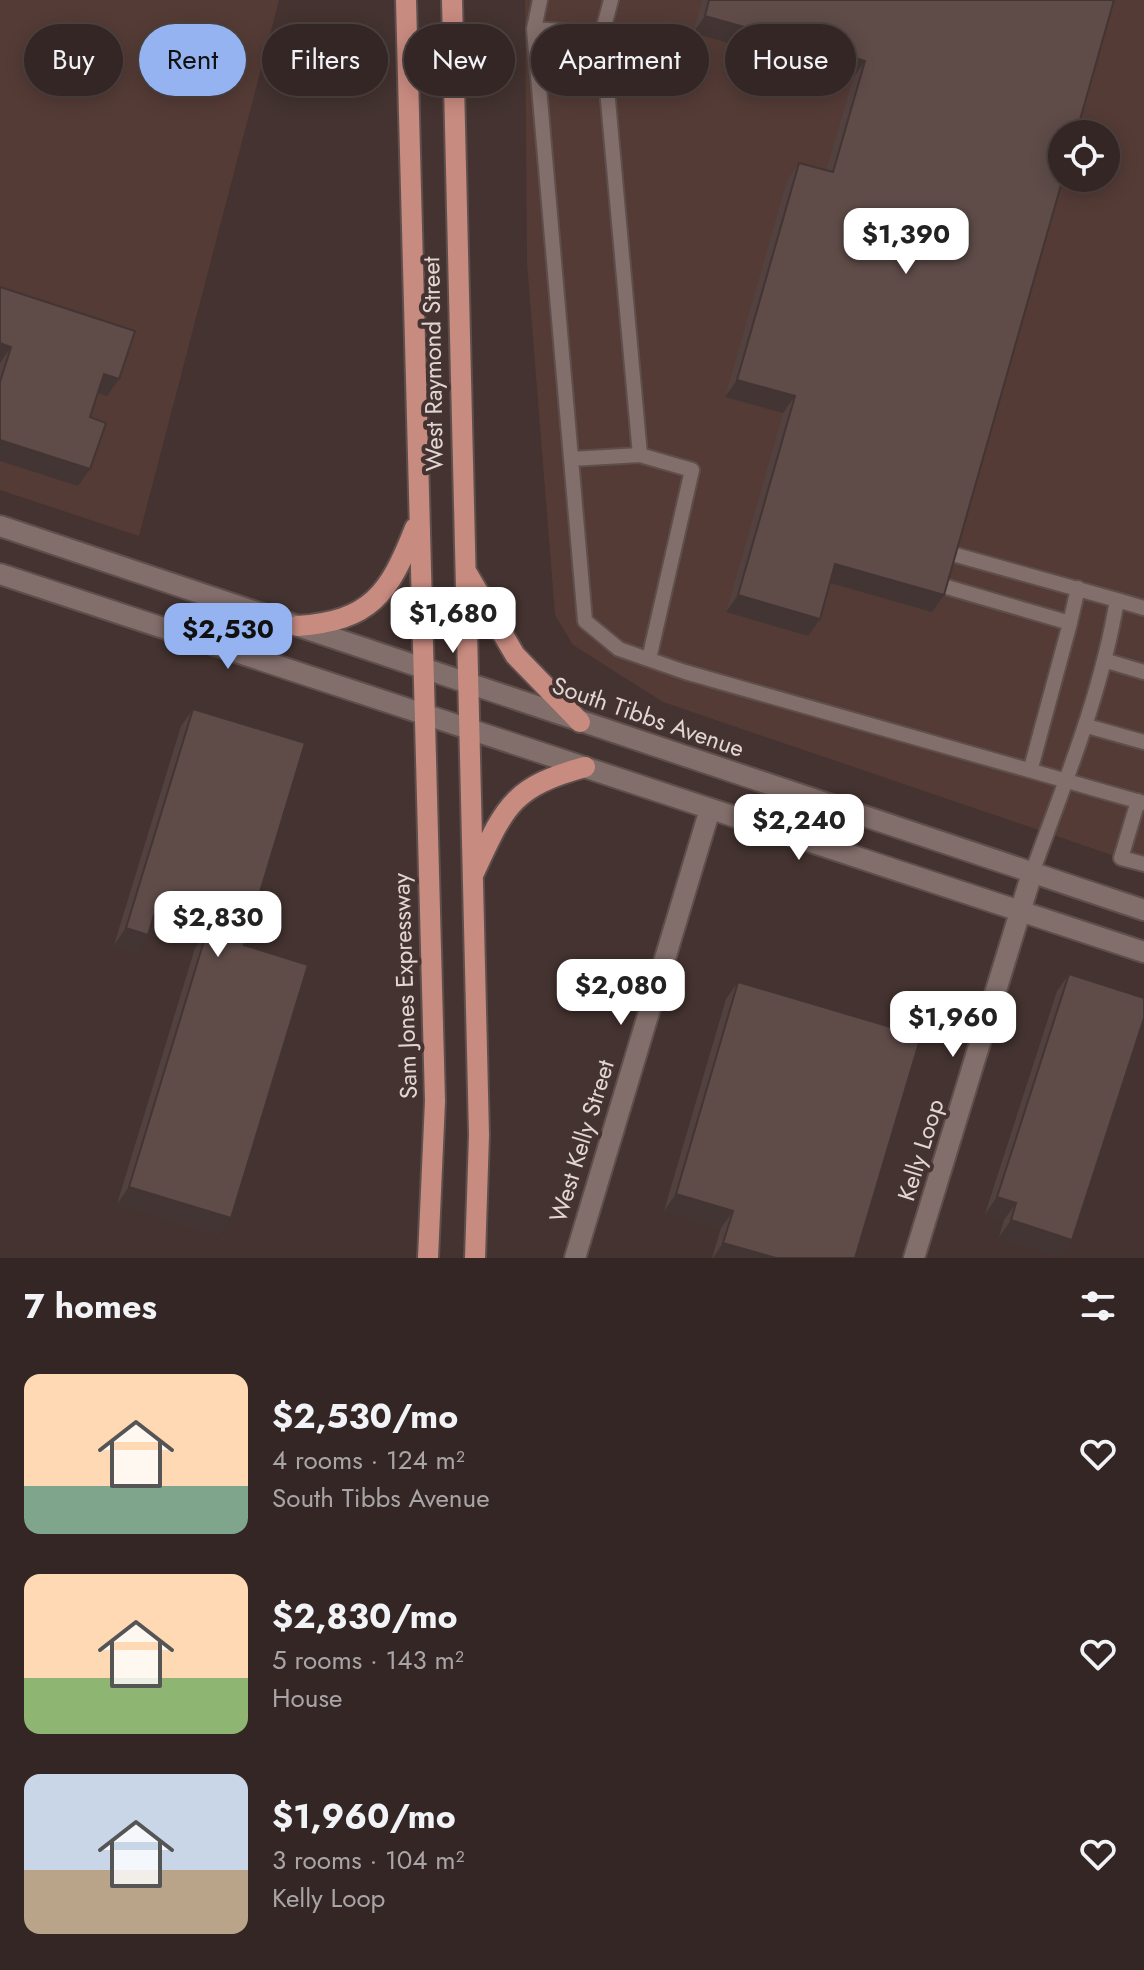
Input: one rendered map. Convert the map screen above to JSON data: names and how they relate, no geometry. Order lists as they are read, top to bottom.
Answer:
{
  "streets": {
    "main road": [
      "West Raymond Street",
      "South Tibbs Avenue",
      "Sam Jones Expressway",
      "West Kelly Street",
      "Kelly Loop"
    ]
  },
  "crossings": [
    ["West Raymond Street", "South Tibbs Avenue"],
    ["West Raymond Street", "Sam Jones Expressway"],
    ["South Tibbs Avenue", "Kelly Loop"]
  ],
  "page": {
    "chip": [
      "Buy",
      "Rent",
      "Filters",
      "New",
      "Apartment",
      "House"
    ],
    "price": [
      "$1,390",
      "$1,680",
      "$2,530",
      "$2,240",
      "$2,830",
      "$2,080",
      "$1,960"
    ],
    "heading": "7 homes",
    "list": [
      {
        "name": "$2,530/mo",
        "note": "4 rooms · 124 m² · South Tibbs Avenue"
      },
      {
        "name": "$2,830/mo",
        "note": "5 rooms · 143 m² · House"
      },
      {
        "name": "$1,960/mo",
        "note": "3 rooms · 104 m² · Kelly Loop"
      }
    ]
  }
}
